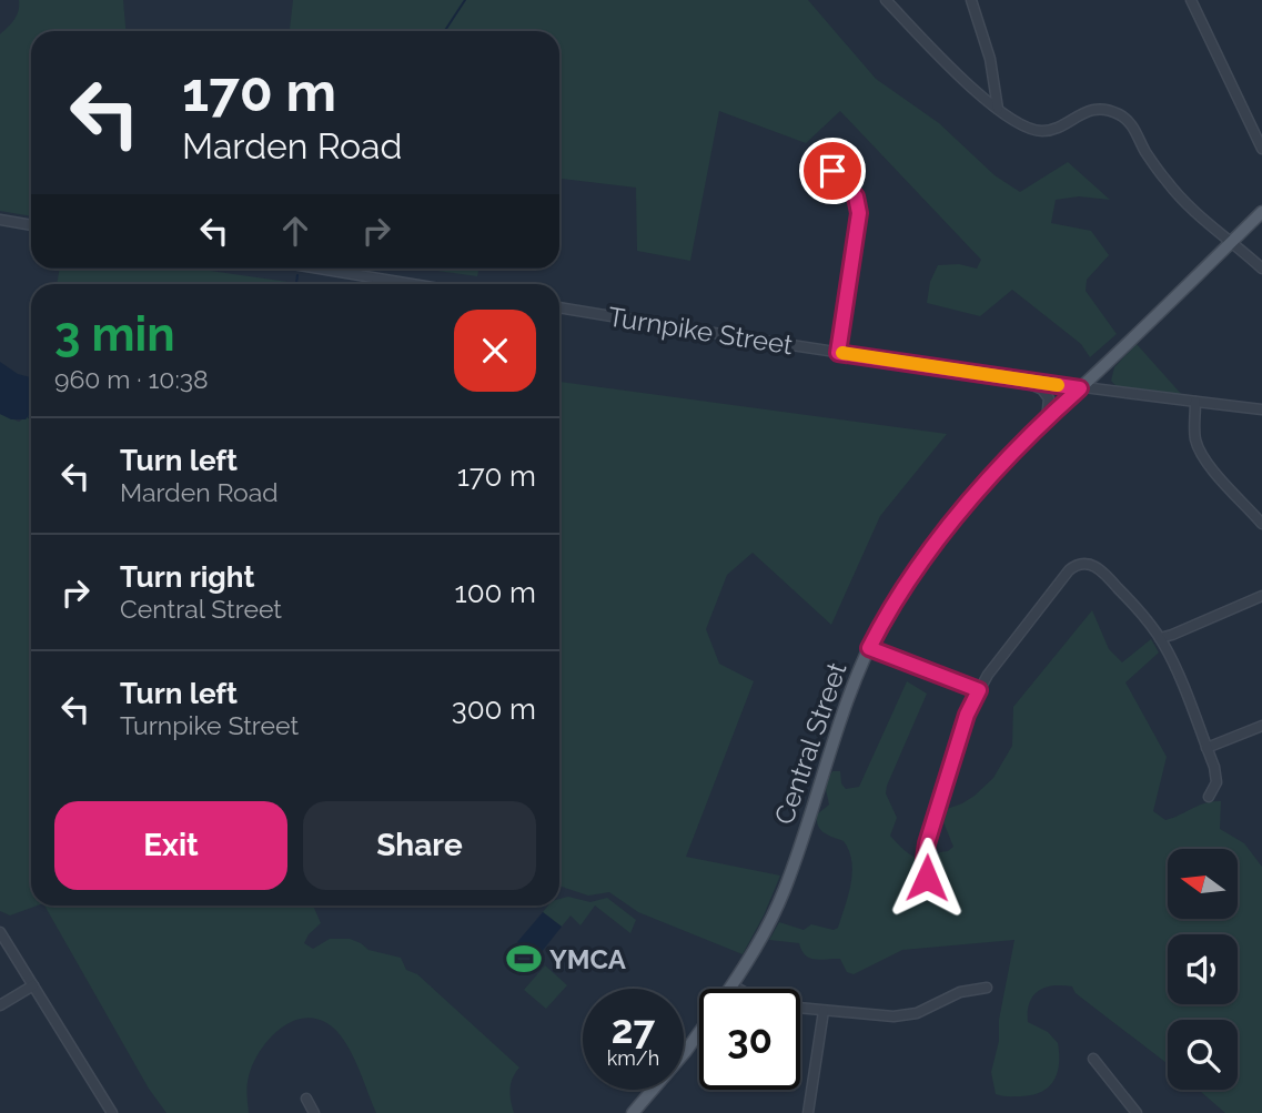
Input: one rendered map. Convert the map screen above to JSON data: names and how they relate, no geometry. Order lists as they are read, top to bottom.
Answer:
{
  "streets": {
    "main road": ["Central Street"],
    "street": ["Turnpike Street"]
  },
  "crossings": [
    ["Turnpike Street", "Central Street"]
  ],
  "places": {
    "sports": ["YMCA"]
  },
  "north": "left",
  "page": {
    "turn": ["170 m", "Marden Road"],
    "heading": ["3 min", "960 m · 10:38"],
    "list": [
      {
        "name": "Turn left",
        "note": "Marden Road",
        "value": "170 m"
      },
      {
        "name": "Turn right",
        "note": "Central Street",
        "value": "100 m"
      },
      {
        "name": "Turn left",
        "note": "Turnpike Street",
        "value": "300 m"
      }
    ],
    "buttons": ["Exit", "Share"],
    "speed": "27 km/h",
    "limit": "30"
  }
}
